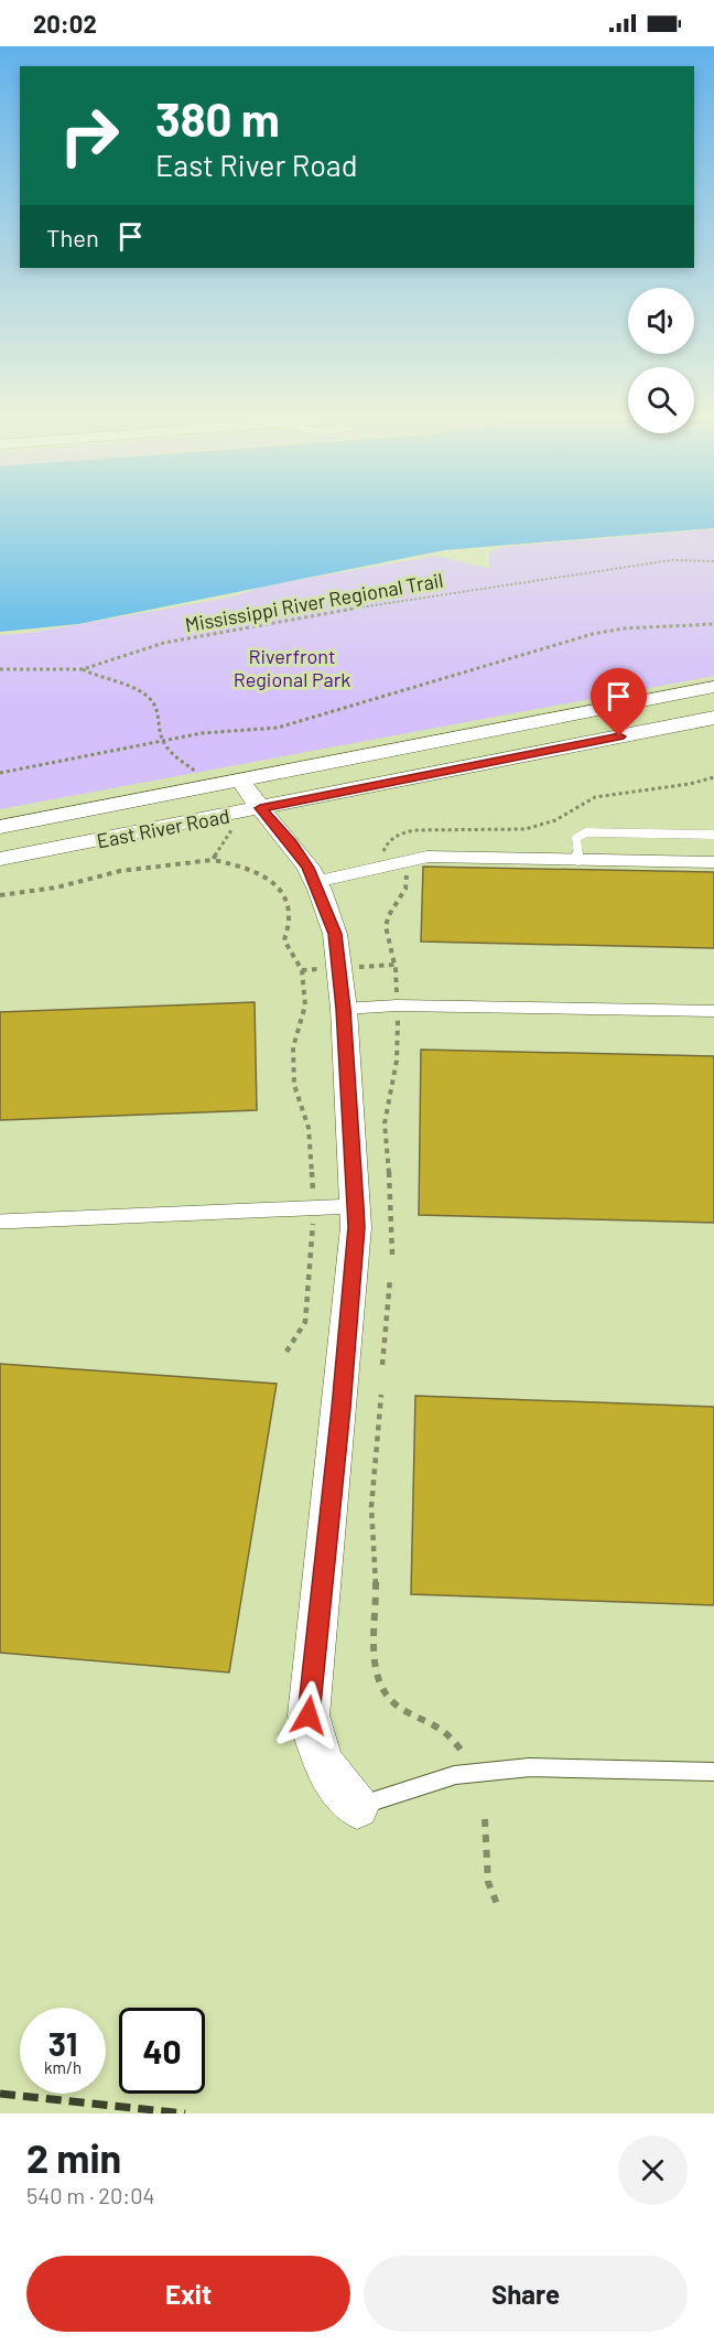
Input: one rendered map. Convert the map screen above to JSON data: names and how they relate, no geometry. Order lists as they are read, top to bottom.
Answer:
{
  "streets": {
    "street": ["East River Road"],
    "path": ["Mississippi River Regional Trail"]
  },
  "parks": ["Riverfront Regional Park"],
  "page": {
    "status": "20:02",
    "turn": ["380 m", "East River Road"],
    "then": "Then",
    "speed": "31 km/h",
    "limit": "40",
    "heading": ["2 min", "540 m · 20:04"],
    "buttons": ["Exit", "Share"]
  }
}
